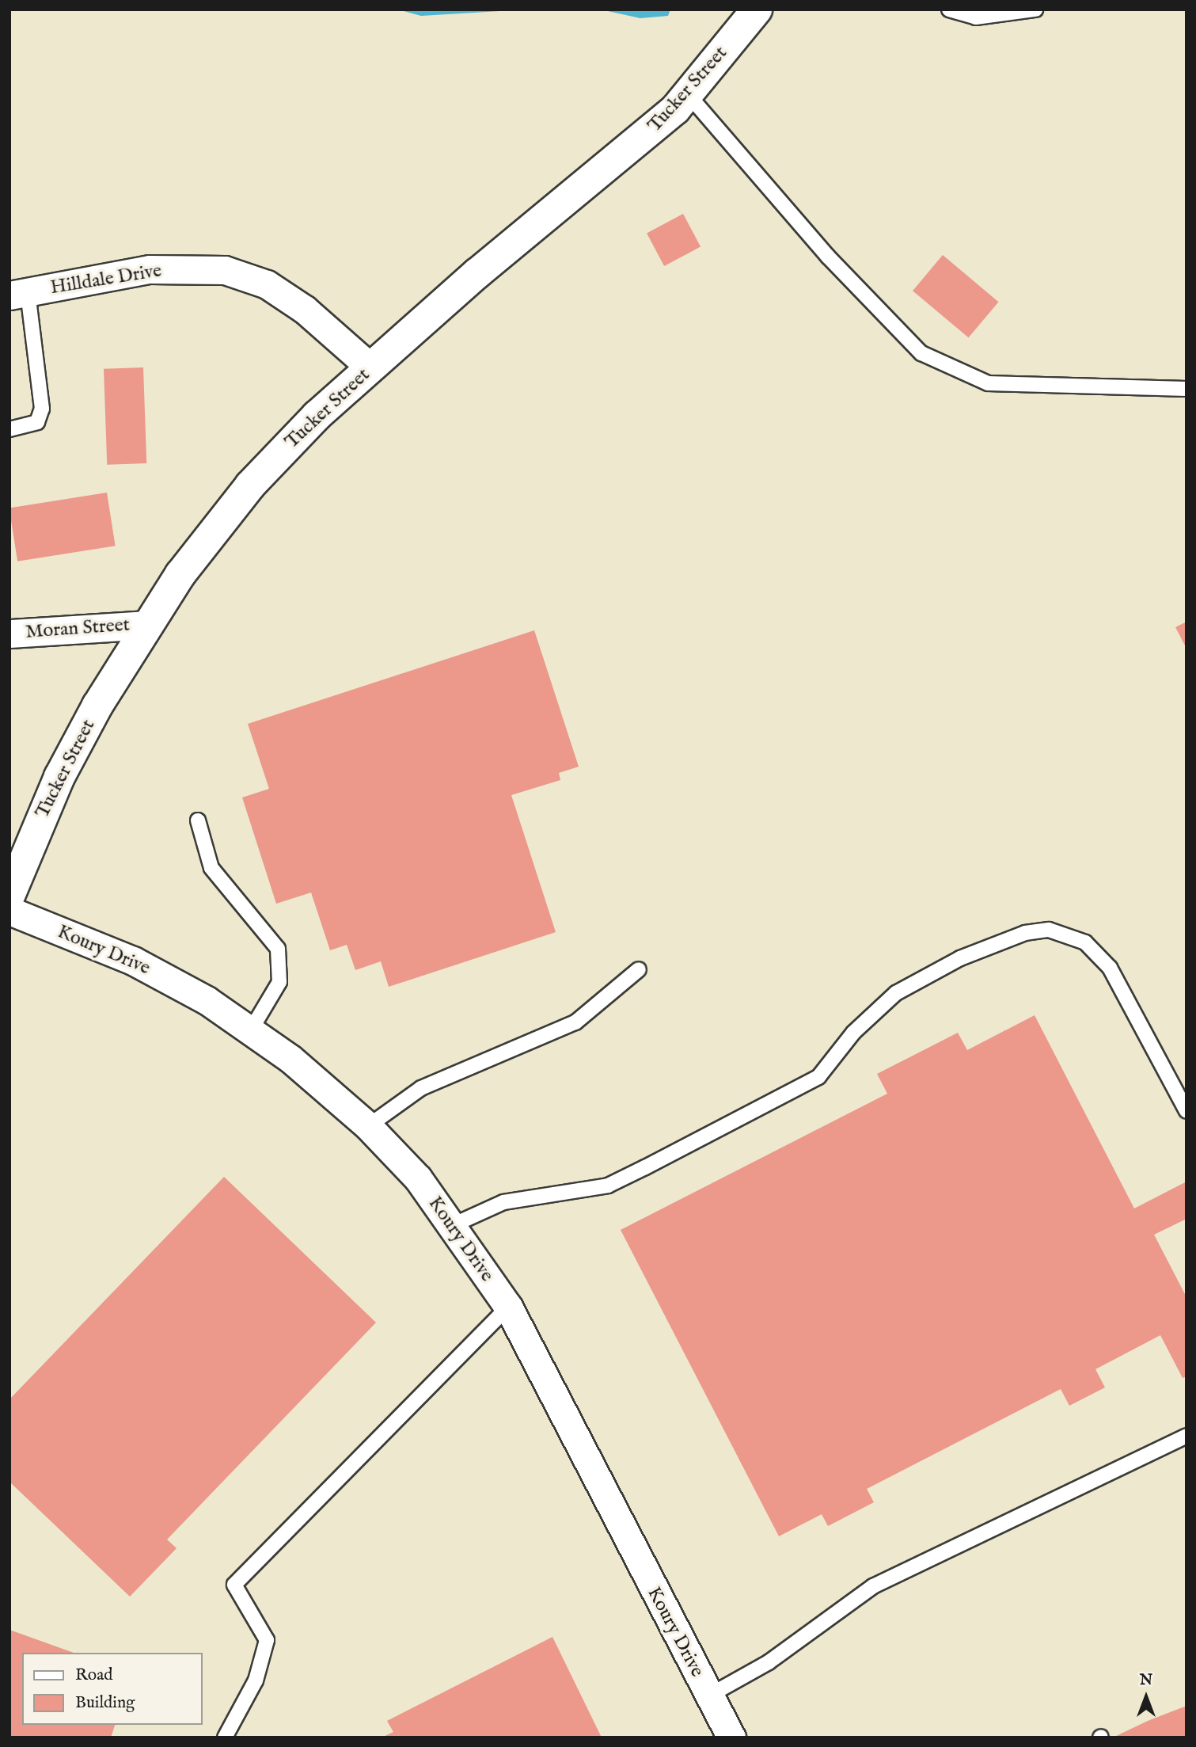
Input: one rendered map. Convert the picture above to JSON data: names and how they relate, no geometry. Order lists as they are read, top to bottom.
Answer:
{
  "streets": {
    "street": [
      "Tucker Street",
      "Hilldale Drive",
      "Moran Street",
      "Koury Drive"
    ]
  },
  "crossings": [
    ["Tucker Street", "Hilldale Drive"],
    ["Tucker Street", "Moran Street"]
  ],
  "legend": ["Road", "Building"],
  "north": "top"
}
